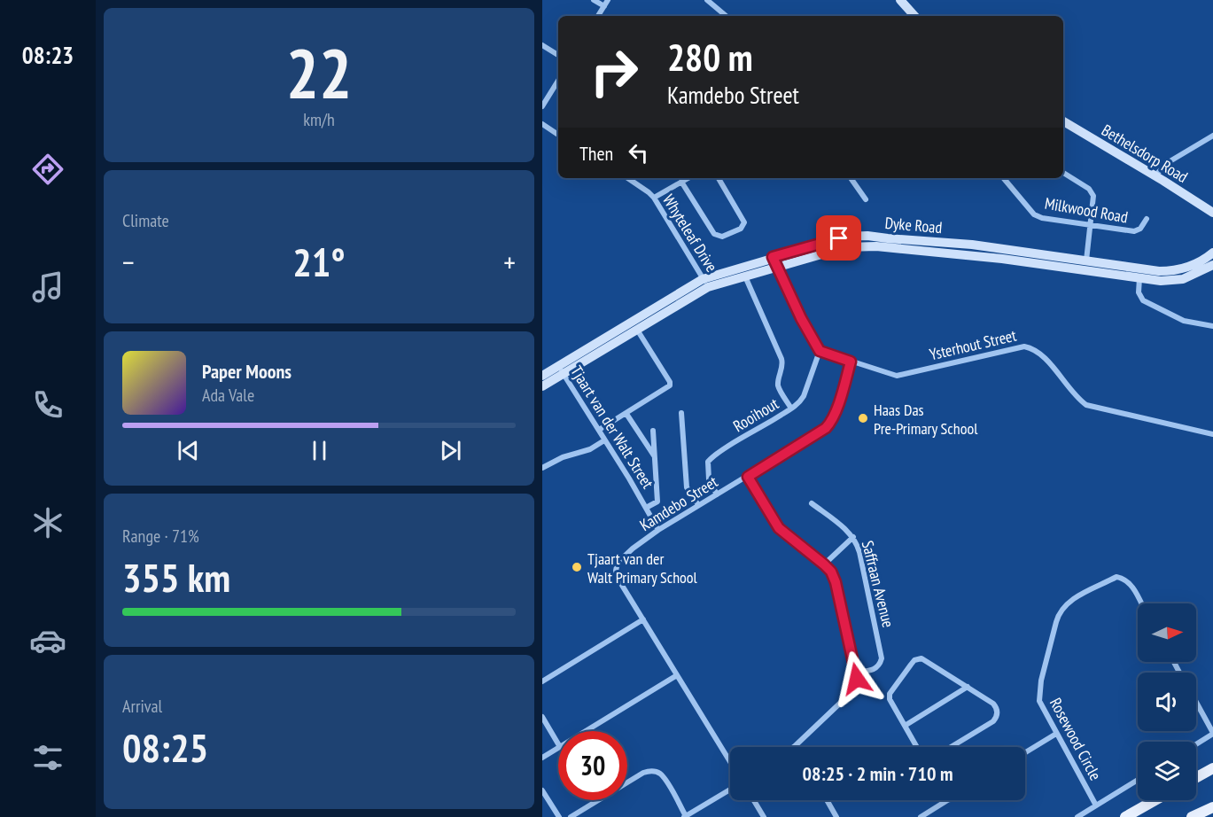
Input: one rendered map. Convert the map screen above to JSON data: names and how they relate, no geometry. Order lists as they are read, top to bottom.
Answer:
{
  "streets": {
    "street": [
      "Bethelsdorp Road",
      "Milkwood Road",
      "Dyke Road",
      "Whyteleaf Drive",
      "Ysterhout Street",
      "Rooihout",
      "Tjaart van der Walt Street",
      "Kamdebo Street",
      "Saffraan Avenue",
      "Rosewood Circle"
    ]
  },
  "crossings": [
    ["Dyke Road", "Whyteleaf Drive"],
    ["Dyke Road", "Tjaart van der Walt Street"],
    ["Ysterhout Street", "Rooihout"],
    ["Ysterhout Street", "Kamdebo Street"],
    ["Rooihout", "Kamdebo Street"],
    ["Tjaart van der Walt Street", "Kamdebo Street"]
  ],
  "places": ["Haas Das Pre-Primary School", "Tjaart van der Walt Primary School"],
  "north": "right",
  "page": {
    "tabs": "08:23",
    "tile": [
      ["22", "km/h"],
      "Climate",
      ["Range · 71%", "355 km"],
      ["Arrival", "08:25"]
    ],
    "turn": ["280 m", "Kamdebo Street"],
    "then": "Then",
    "heat": ["−", "21°", "+"],
    "song": ["Paper Moons", "Ada Vale"],
    "limit": "30",
    "trip": "08:25 · 2 min · 710 m"
  }
}
